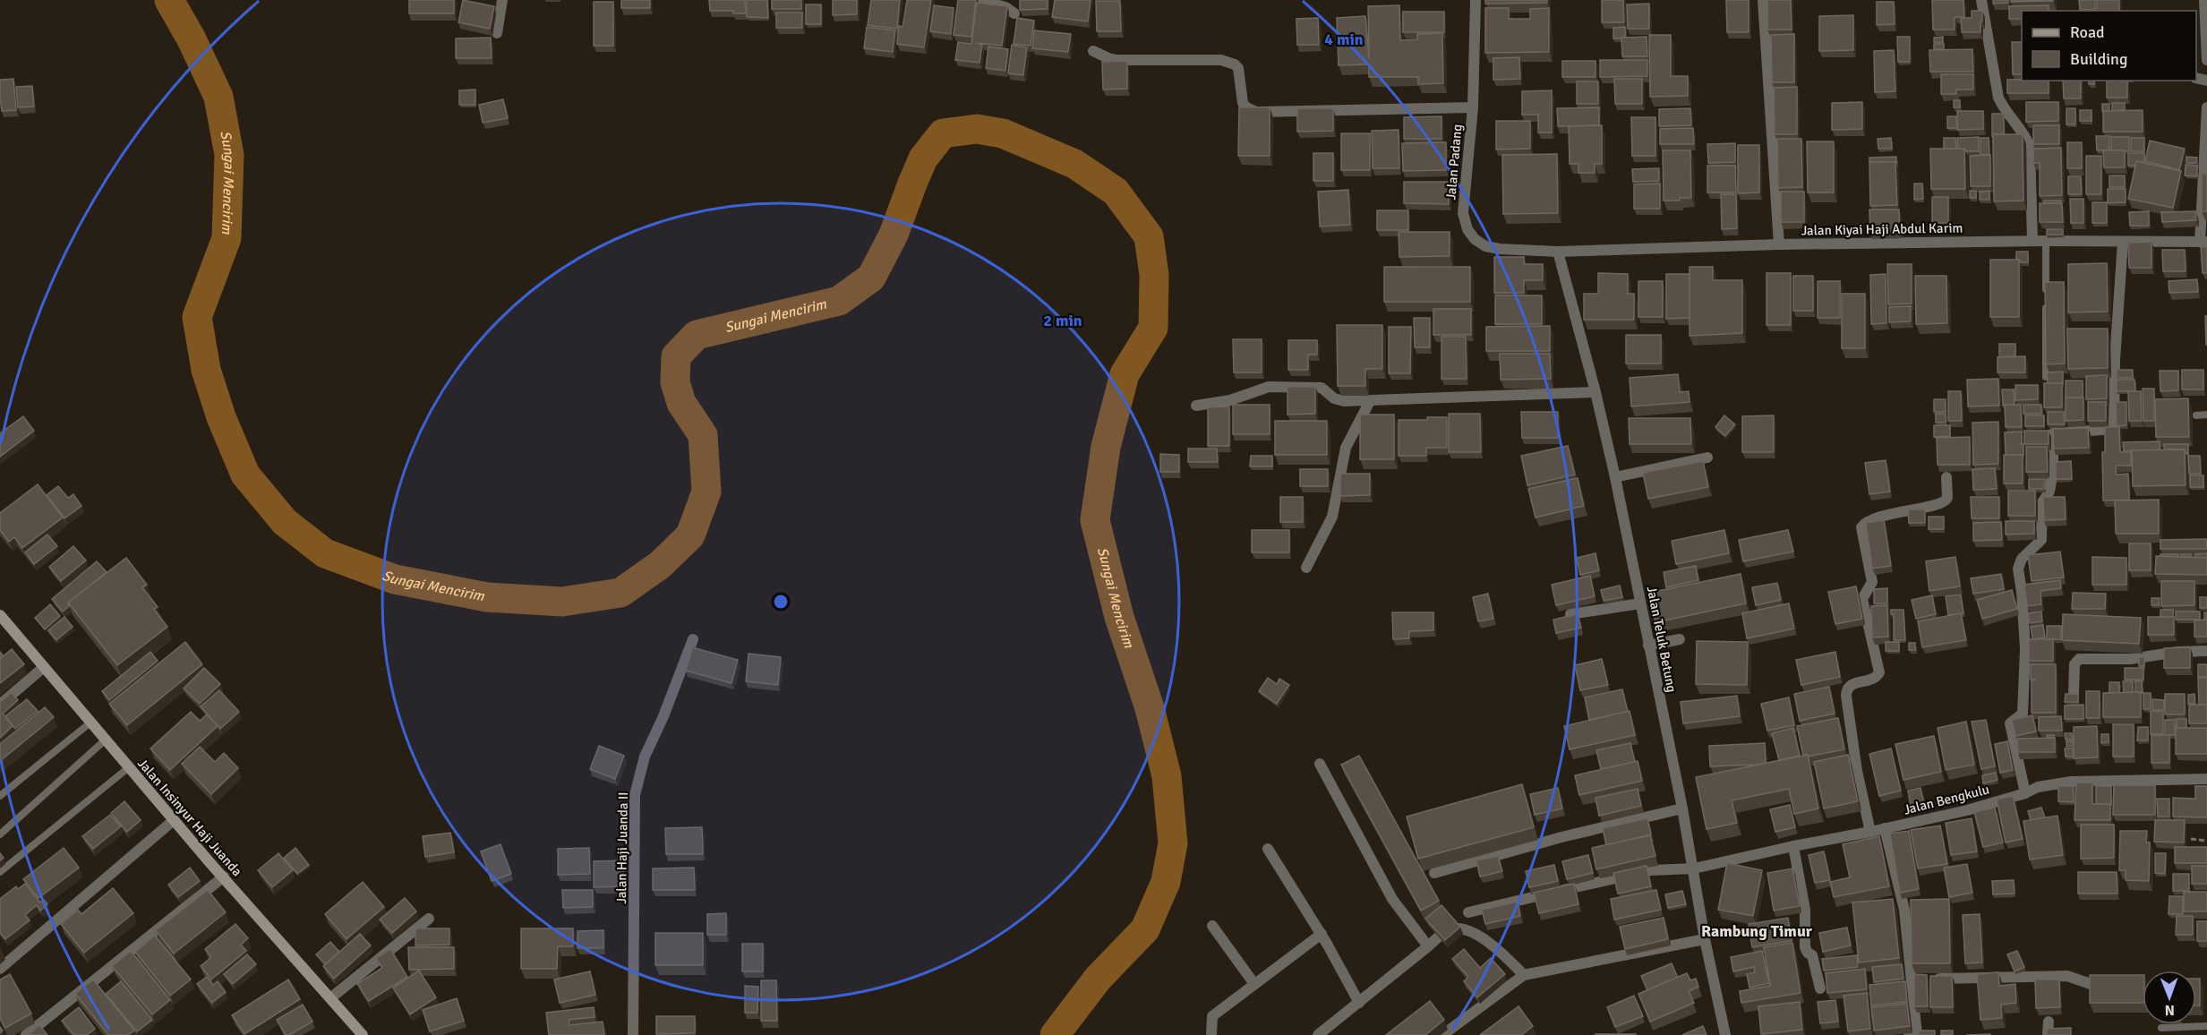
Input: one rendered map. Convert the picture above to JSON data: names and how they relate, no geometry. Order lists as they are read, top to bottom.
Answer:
{
  "streets": {
    "street": [
      "Jalan Padang",
      "Jalan Kiyai Haji Abdul Karim",
      "Jalan Teluk Betung",
      "Jalan Bengkulu",
      "Jalan Insinyur Haji Juanda",
      "Jalan Haji Juanda II"
    ]
  },
  "crossings": [
    ["Jalan Padang", "Jalan Kiyai Haji Abdul Karim"],
    ["Jalan Padang", "Jalan Teluk Betung"],
    ["Jalan Kiyai Haji Abdul Karim", "Jalan Teluk Betung"],
    ["Jalan Teluk Betung", "Jalan Bengkulu"]
  ],
  "districts": ["Rambung Timur"],
  "water": ["Sungai Mencirim"],
  "legend": ["Road", "Building"],
  "north": "bottom",
  "rings": ["4 min", "2 min"]
}
